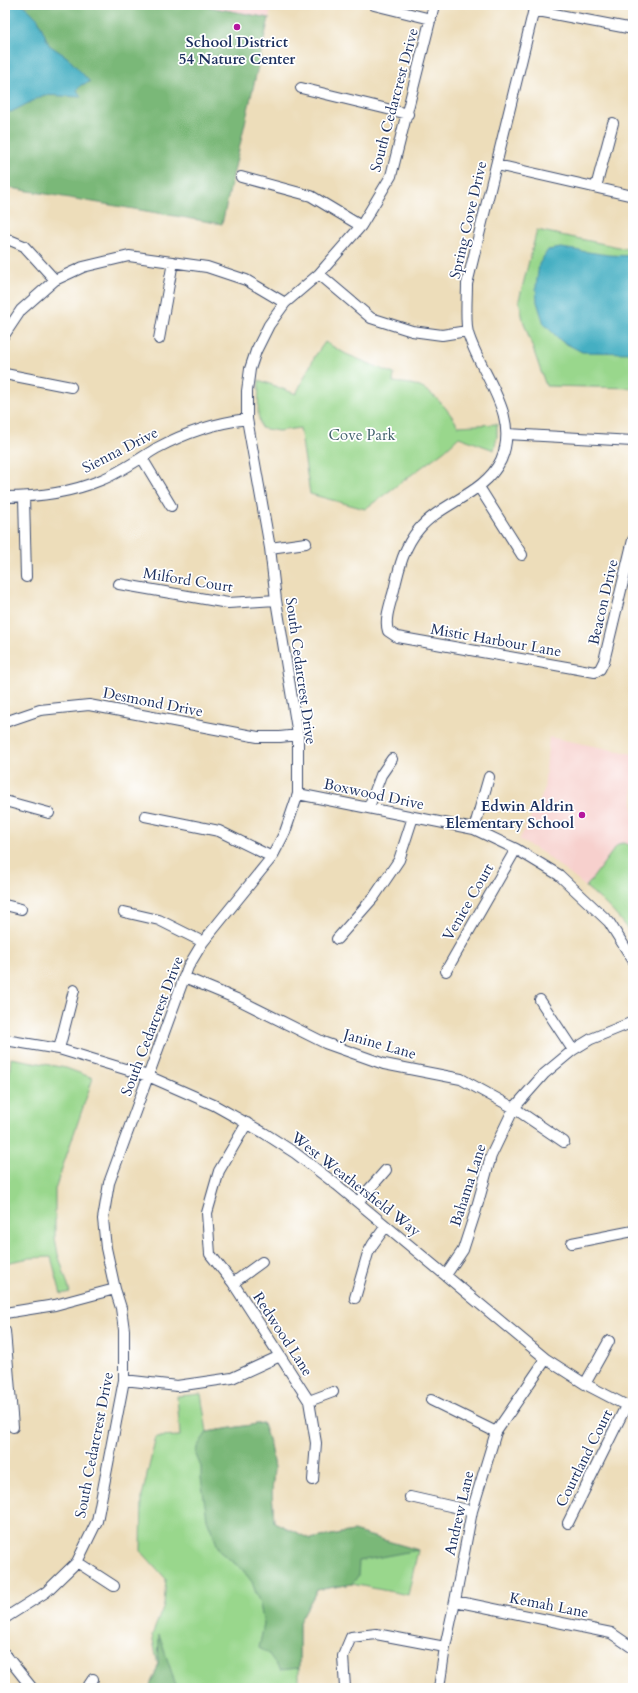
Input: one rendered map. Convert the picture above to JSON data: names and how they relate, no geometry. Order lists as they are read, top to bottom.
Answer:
{
  "streets": {
    "street": [
      "South Cedarcrest Drive",
      "Spring Cove Drive",
      "Sienna Drive",
      "Milford Court",
      "Beacon Drive",
      "Mistic Harbour Lane",
      "Desmond Drive",
      "Boxwood Drive",
      "Venice Court",
      "Janine Lane",
      "West Weathersfield Way",
      "Bahama Lane",
      "Redwood Lane",
      "Courtland Court",
      "Andrew Lane",
      "Kemah Lane"
    ]
  },
  "crossings": [
    ["South Cedarcrest Drive", "Sienna Drive"],
    ["South Cedarcrest Drive", "Milford Court"],
    ["South Cedarcrest Drive", "Desmond Drive"],
    ["South Cedarcrest Drive", "Boxwood Drive"],
    ["South Cedarcrest Drive", "Janine Lane"],
    ["South Cedarcrest Drive", "West Weathersfield Way"],
    ["Spring Cove Drive", "Mistic Harbour Lane"],
    ["Beacon Drive", "Mistic Harbour Lane"],
    ["Boxwood Drive", "Venice Court"],
    ["Janine Lane", "Bahama Lane"],
    ["West Weathersfield Way", "Bahama Lane"],
    ["West Weathersfield Way", "Redwood Lane"],
    ["West Weathersfield Way", "Courtland Court"],
    ["West Weathersfield Way", "Andrew Lane"],
    ["Andrew Lane", "Kemah Lane"]
  ],
  "parks": ["Cove Park"],
  "places": ["School District 54 Nature Center", "Edwin Aldrin Elementary School"]
}
